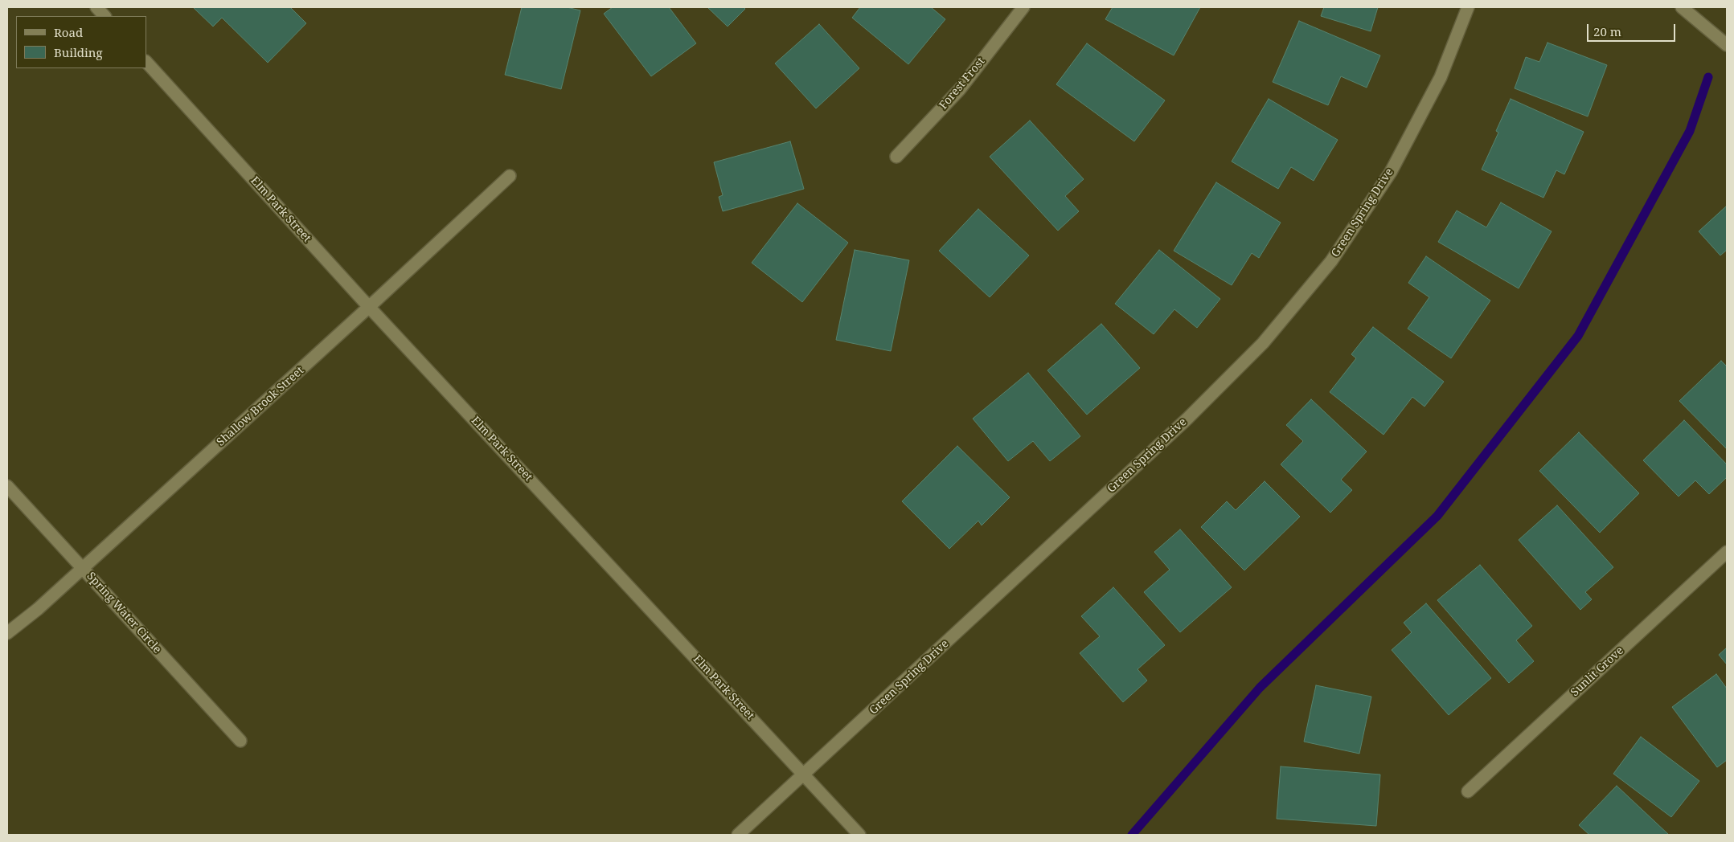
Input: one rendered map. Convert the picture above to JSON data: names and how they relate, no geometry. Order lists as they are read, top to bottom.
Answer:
{
  "streets": {
    "street": [
      "Forest Frost",
      "Elm Park Street",
      "Green Spring Drive",
      "Shallow Brook Street",
      "Spring Water Circle",
      "Sunlit Grove"
    ]
  },
  "crossings": [
    ["Elm Park Street", "Green Spring Drive"],
    ["Elm Park Street", "Shallow Brook Street"],
    ["Shallow Brook Street", "Spring Water Circle"]
  ],
  "legend": ["Road", "Building"],
  "scale_bar": "20 m"
}
